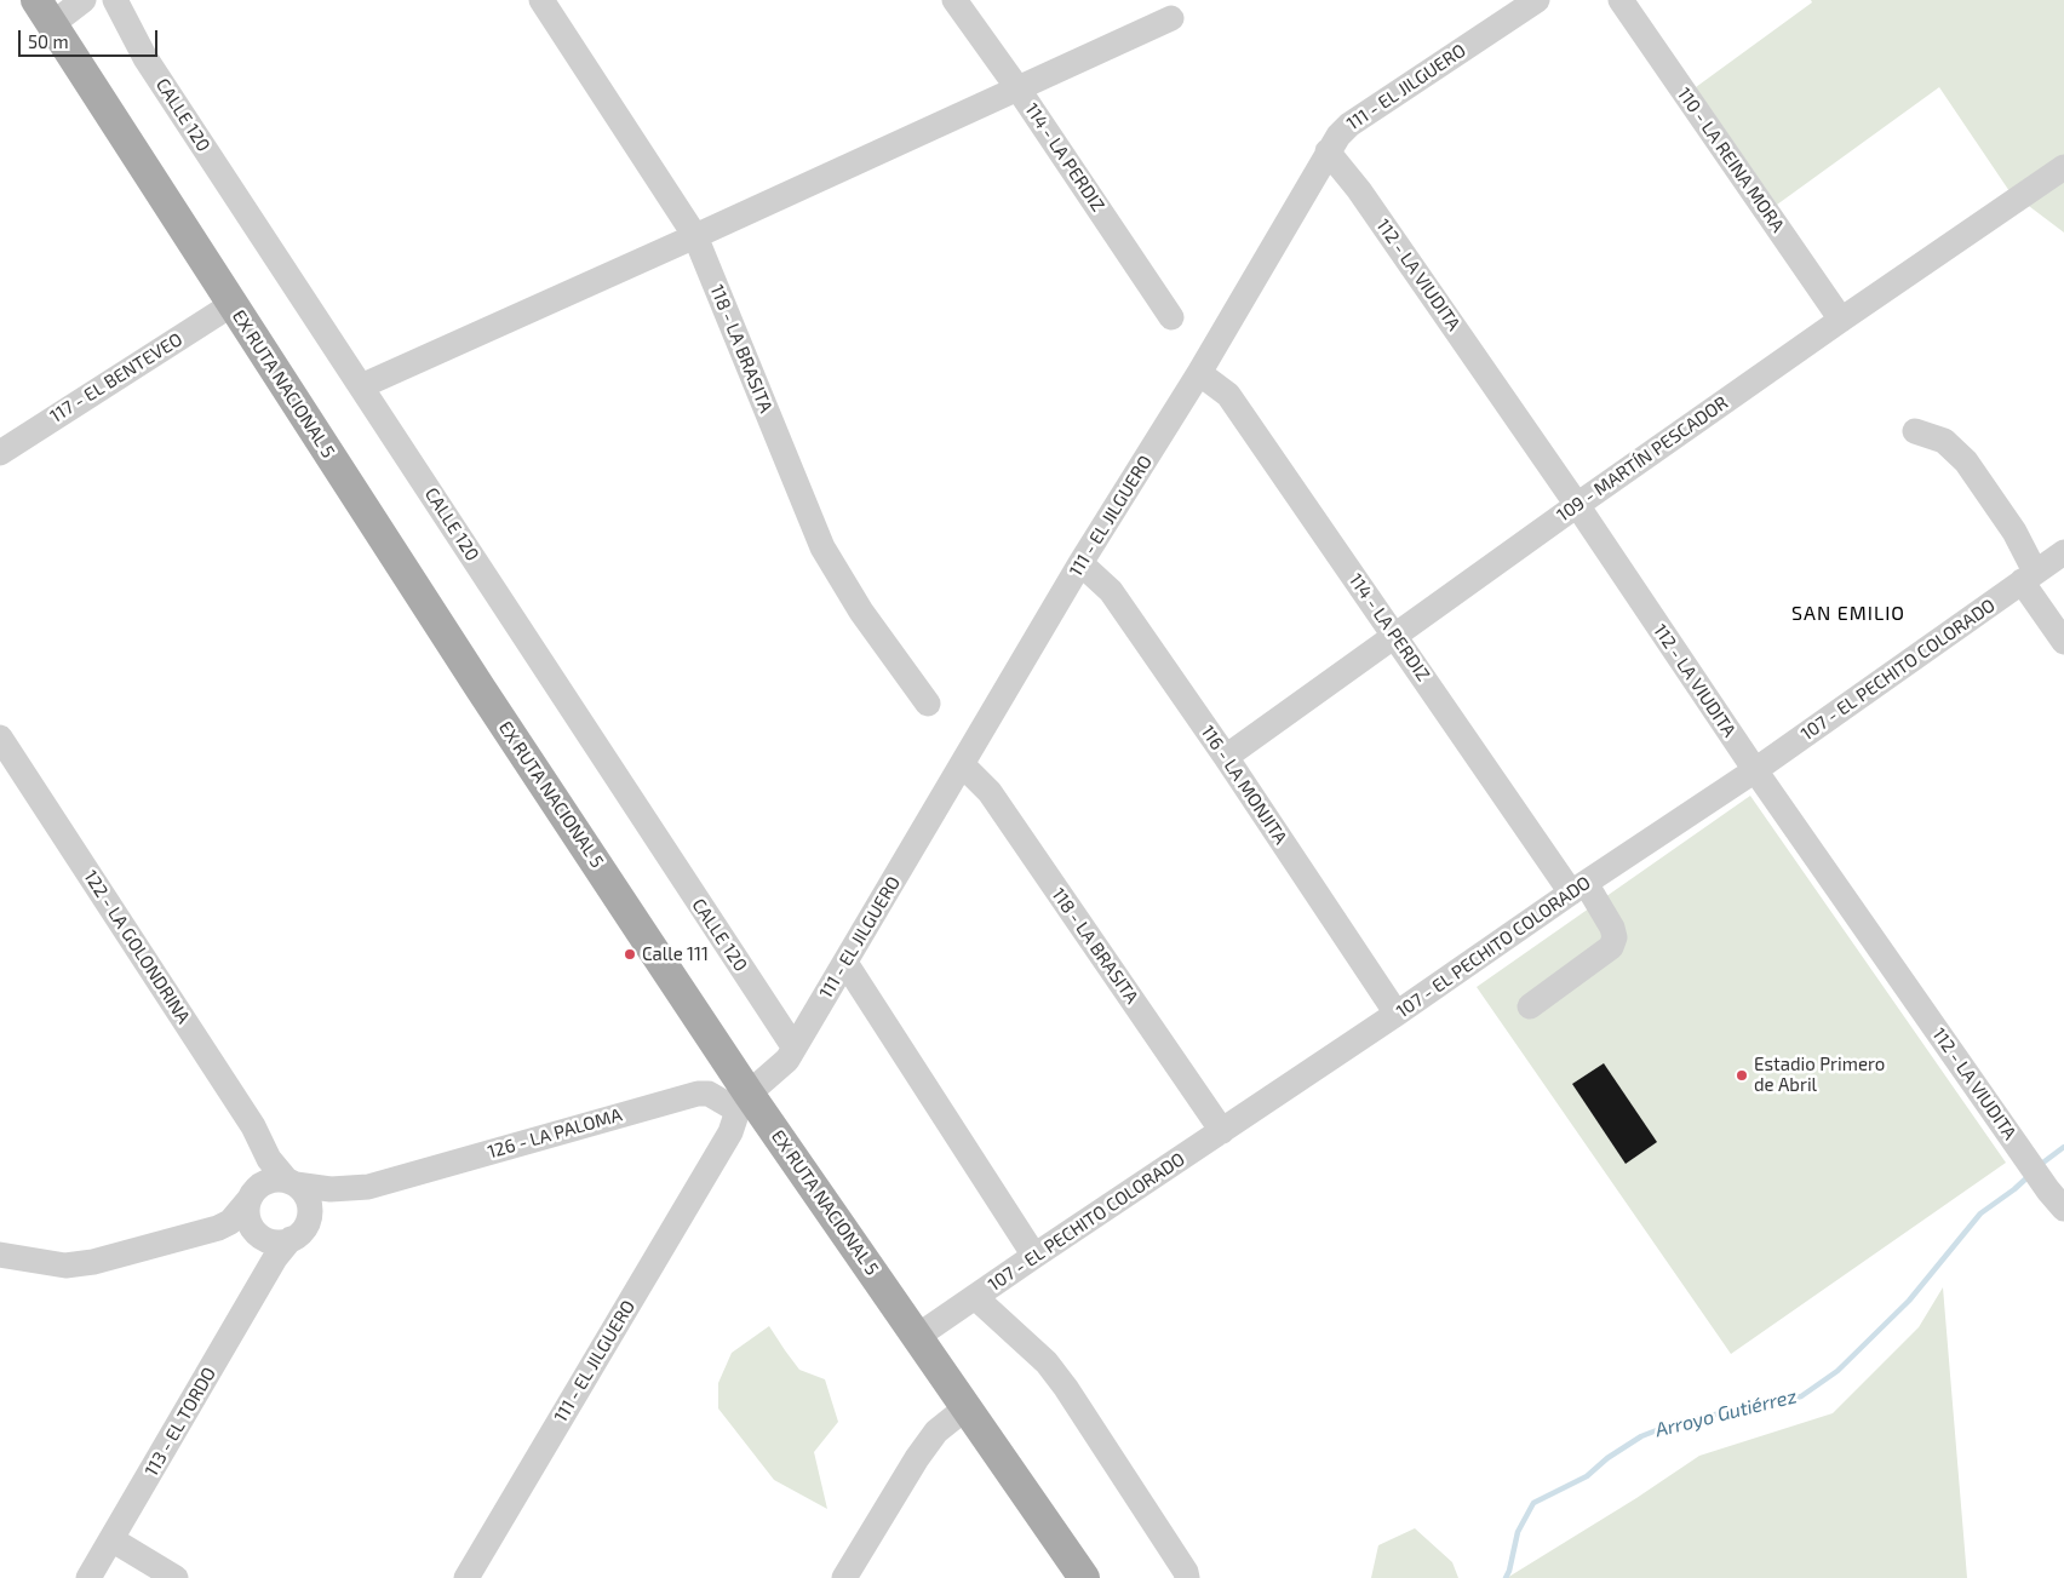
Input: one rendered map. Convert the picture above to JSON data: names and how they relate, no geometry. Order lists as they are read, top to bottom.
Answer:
{
  "streets": {
    "main road": ["EX RUTA NACIONAL 5"],
    "street": [
      "111 - EL JILGUERO",
      "CALLE 120",
      "114 - LA PERDIZ",
      "110 - LA REINA MORA",
      "112 - LA VIUDITA",
      "118 - LA BRASITA",
      "117 - EL BENTEVEO",
      "109 - MARTÍN PESCADOR",
      "107 - EL PECHITO COLORADO",
      "116 - LA MONJITA",
      "122 - LA GOLONDRINA",
      "126 - LA PALOMA",
      "113 - EL TORDO"
    ]
  },
  "crossings": [
    ["111 - EL JILGUERO", "CALLE 120"],
    ["111 - EL JILGUERO", "114 - LA PERDIZ"],
    ["111 - EL JILGUERO", "112 - LA VIUDITA"],
    ["111 - EL JILGUERO", "118 - LA BRASITA"],
    ["111 - EL JILGUERO", "EX RUTA NACIONAL 5"],
    ["111 - EL JILGUERO", "116 - LA MONJITA"],
    ["111 - EL JILGUERO", "126 - LA PALOMA"],
    ["114 - LA PERDIZ", "109 - MARTÍN PESCADOR"],
    ["114 - LA PERDIZ", "107 - EL PECHITO COLORADO"],
    ["110 - LA REINA MORA", "109 - MARTÍN PESCADOR"],
    ["112 - LA VIUDITA", "109 - MARTÍN PESCADOR"],
    ["112 - LA VIUDITA", "107 - EL PECHITO COLORADO"],
    ["118 - LA BRASITA", "107 - EL PECHITO COLORADO"],
    ["117 - EL BENTEVEO", "EX RUTA NACIONAL 5"],
    ["EX RUTA NACIONAL 5", "107 - EL PECHITO COLORADO"],
    ["EX RUTA NACIONAL 5", "126 - LA PALOMA"],
    ["109 - MARTÍN PESCADOR", "116 - LA MONJITA"],
    ["107 - EL PECHITO COLORADO", "116 - LA MONJITA"],
    ["122 - LA GOLONDRINA", "126 - LA PALOMA"],
    ["122 - LA GOLONDRINA", "113 - EL TORDO"],
    ["126 - LA PALOMA", "113 - EL TORDO"]
  ],
  "districts": ["SAN EMILIO"],
  "water": ["Arroyo Gutiérrez"],
  "places": ["Calle 111", "Estadio Primero de Abril"],
  "scale_bar": "50 m"
}
